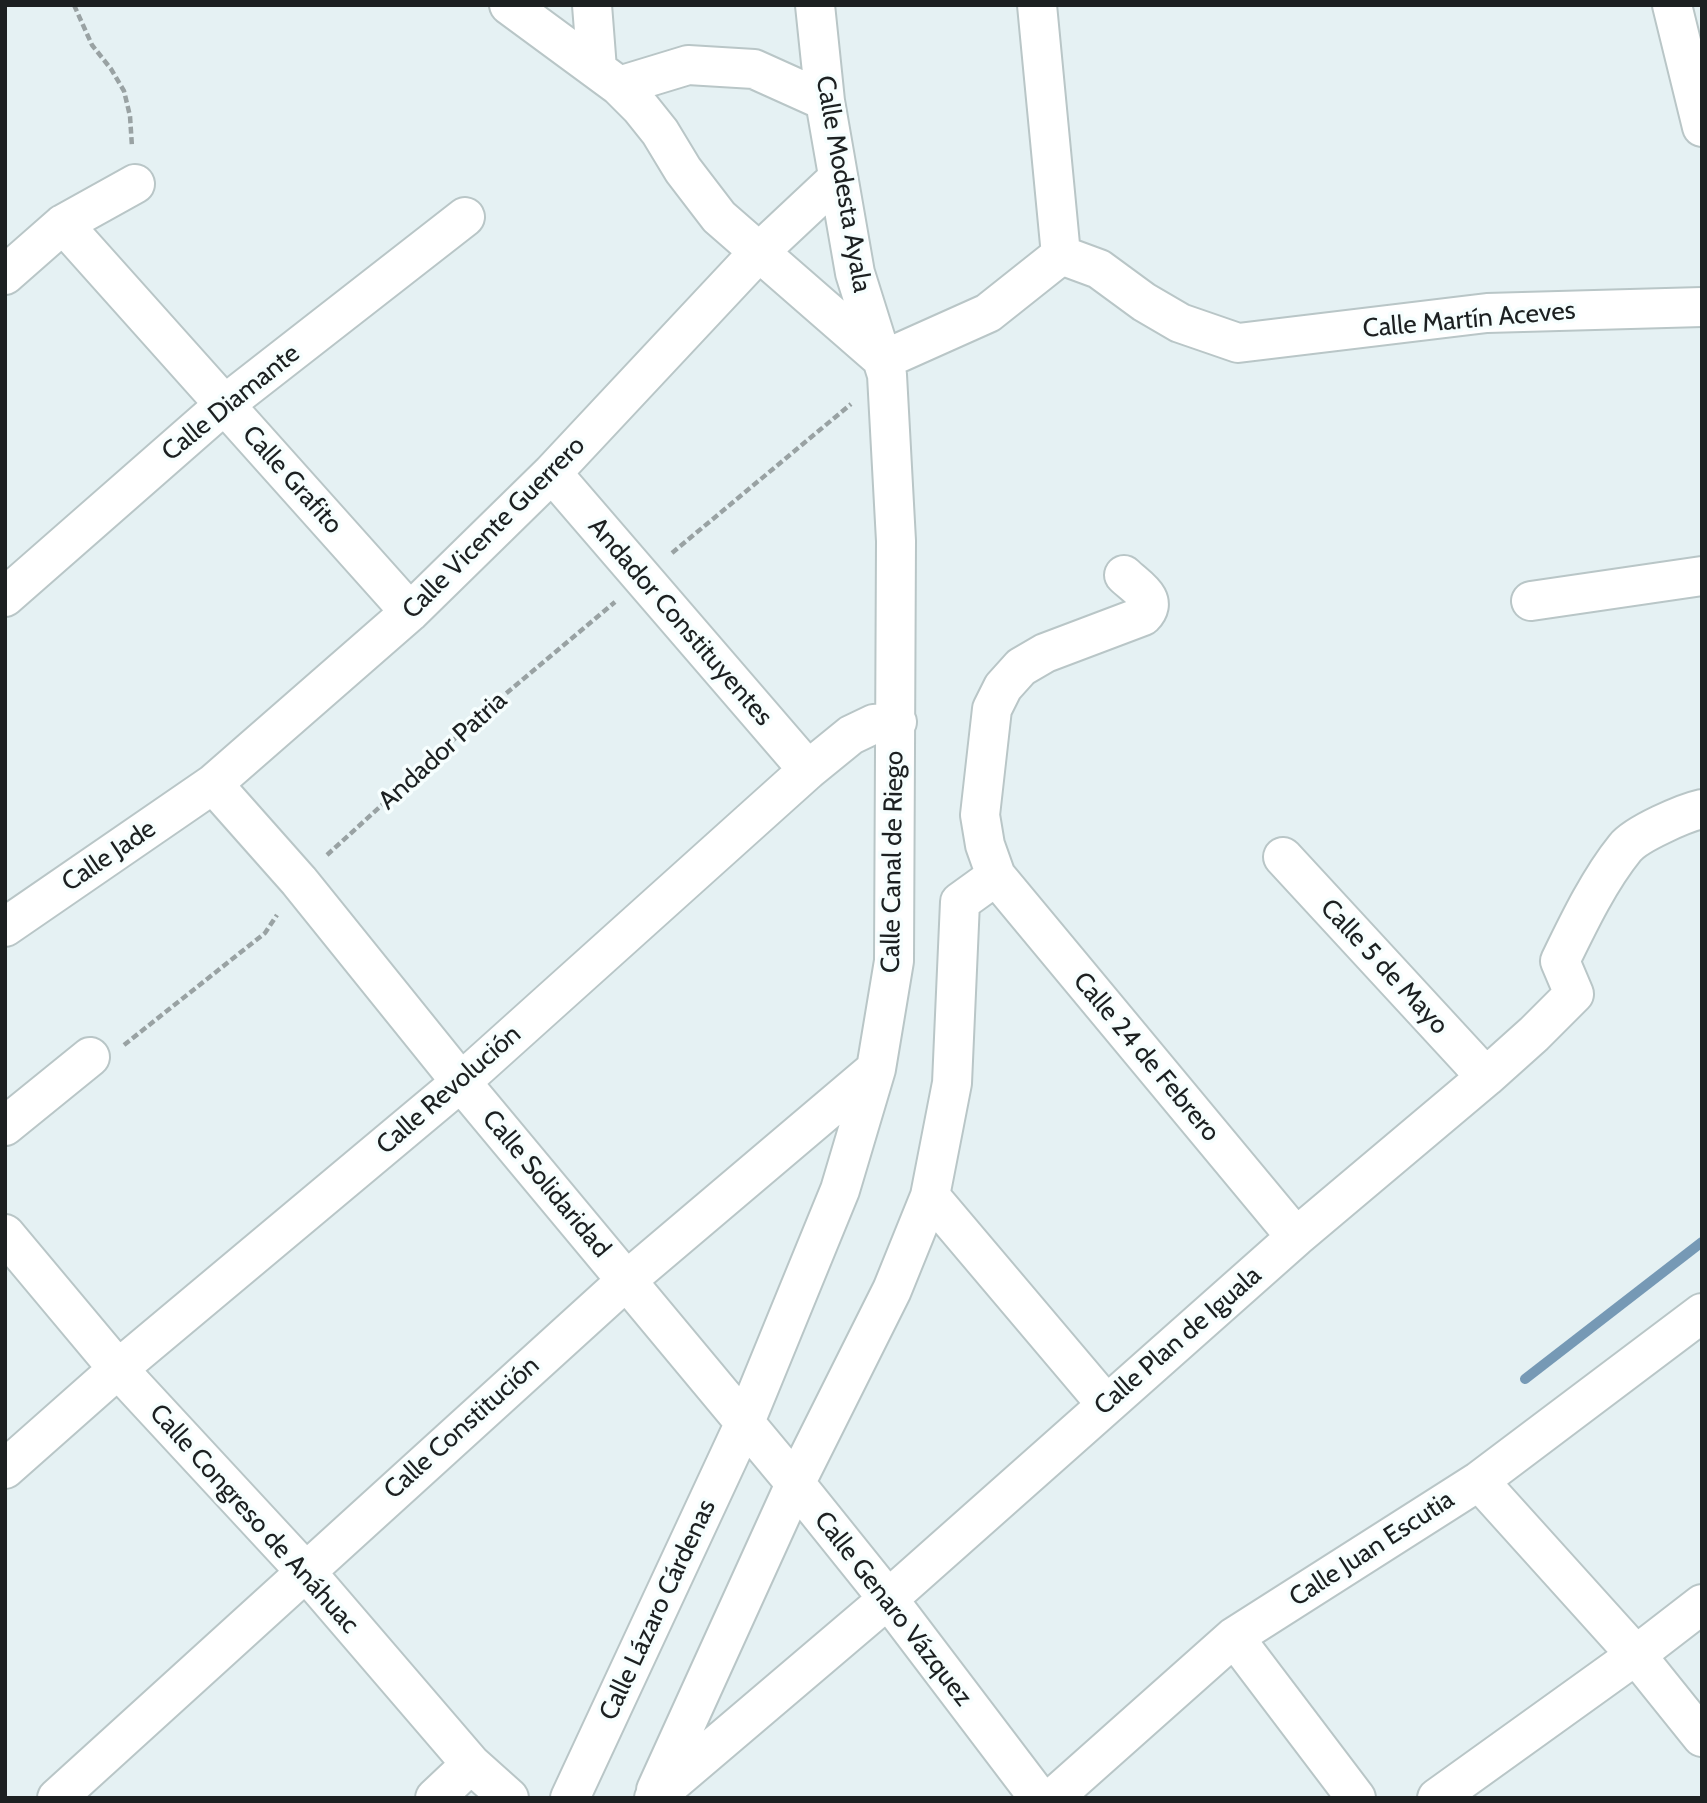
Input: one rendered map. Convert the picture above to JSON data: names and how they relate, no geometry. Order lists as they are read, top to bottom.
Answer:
{
  "streets": {
    "street": [
      "Calle Modesta Ayala",
      "Calle Martín Aceves",
      "Calle Diamante",
      "Calle Grafito",
      "Calle Vicente Guerrero",
      "Andador Constituyentes",
      "Calle Jade",
      "Calle Canal de Riego",
      "Calle 5 de Mayo",
      "Calle 24 de Febrero",
      "Calle Revolución",
      "Calle Solidaridad",
      "Calle Plan de Iguala",
      "Calle Constitución",
      "Calle Congreso de Anáhuac",
      "Calle Juan Escutia",
      "Calle Genaro Vázquez",
      "Calle Lázaro Cárdenas"
    ],
    "path": ["Andador Patria"]
  },
  "crossings": [
    ["Calle Modesta Ayala", "Calle Vicente Guerrero"],
    ["Calle Modesta Ayala", "Andador Patria"],
    ["Calle Modesta Ayala", "Calle Canal de Riego"],
    ["Calle Diamante", "Calle Grafito"],
    ["Calle Grafito", "Calle Vicente Guerrero"],
    ["Calle Vicente Guerrero", "Andador Constituyentes"],
    ["Calle Vicente Guerrero", "Calle Jade"],
    ["Calle Vicente Guerrero", "Calle Solidaridad"],
    ["Andador Constituyentes", "Andador Patria"],
    ["Andador Constituyentes", "Calle Revolución"],
    ["Andador Patria", "Calle Canal de Riego"],
    ["Andador Patria", "Calle Solidaridad"],
    ["Calle Jade", "Calle Solidaridad"],
    ["Calle Canal de Riego", "Calle Revolución"],
    ["Calle Canal de Riego", "Calle Solidaridad"],
    ["Calle Canal de Riego", "Calle Constitución"],
    ["Calle Canal de Riego", "Calle Genaro Vázquez"],
    ["Calle Canal de Riego", "Calle Lázaro Cárdenas"],
    ["Calle 5 de Mayo", "Calle Plan de Iguala"],
    ["Calle 24 de Febrero", "Calle Plan de Iguala"],
    ["Calle Revolución", "Calle Solidaridad"],
    ["Calle Revolución", "Calle Congreso de Anáhuac"],
    ["Calle Solidaridad", "Calle Constitución"],
    ["Calle Solidaridad", "Calle Genaro Vázquez"],
    ["Calle Solidaridad", "Calle Lázaro Cárdenas"],
    ["Calle Plan de Iguala", "Calle Genaro Vázquez"],
    ["Calle Constitución", "Calle Congreso de Anáhuac"],
    ["Calle Genaro Vázquez", "Calle Lázaro Cárdenas"]
  ]
}
